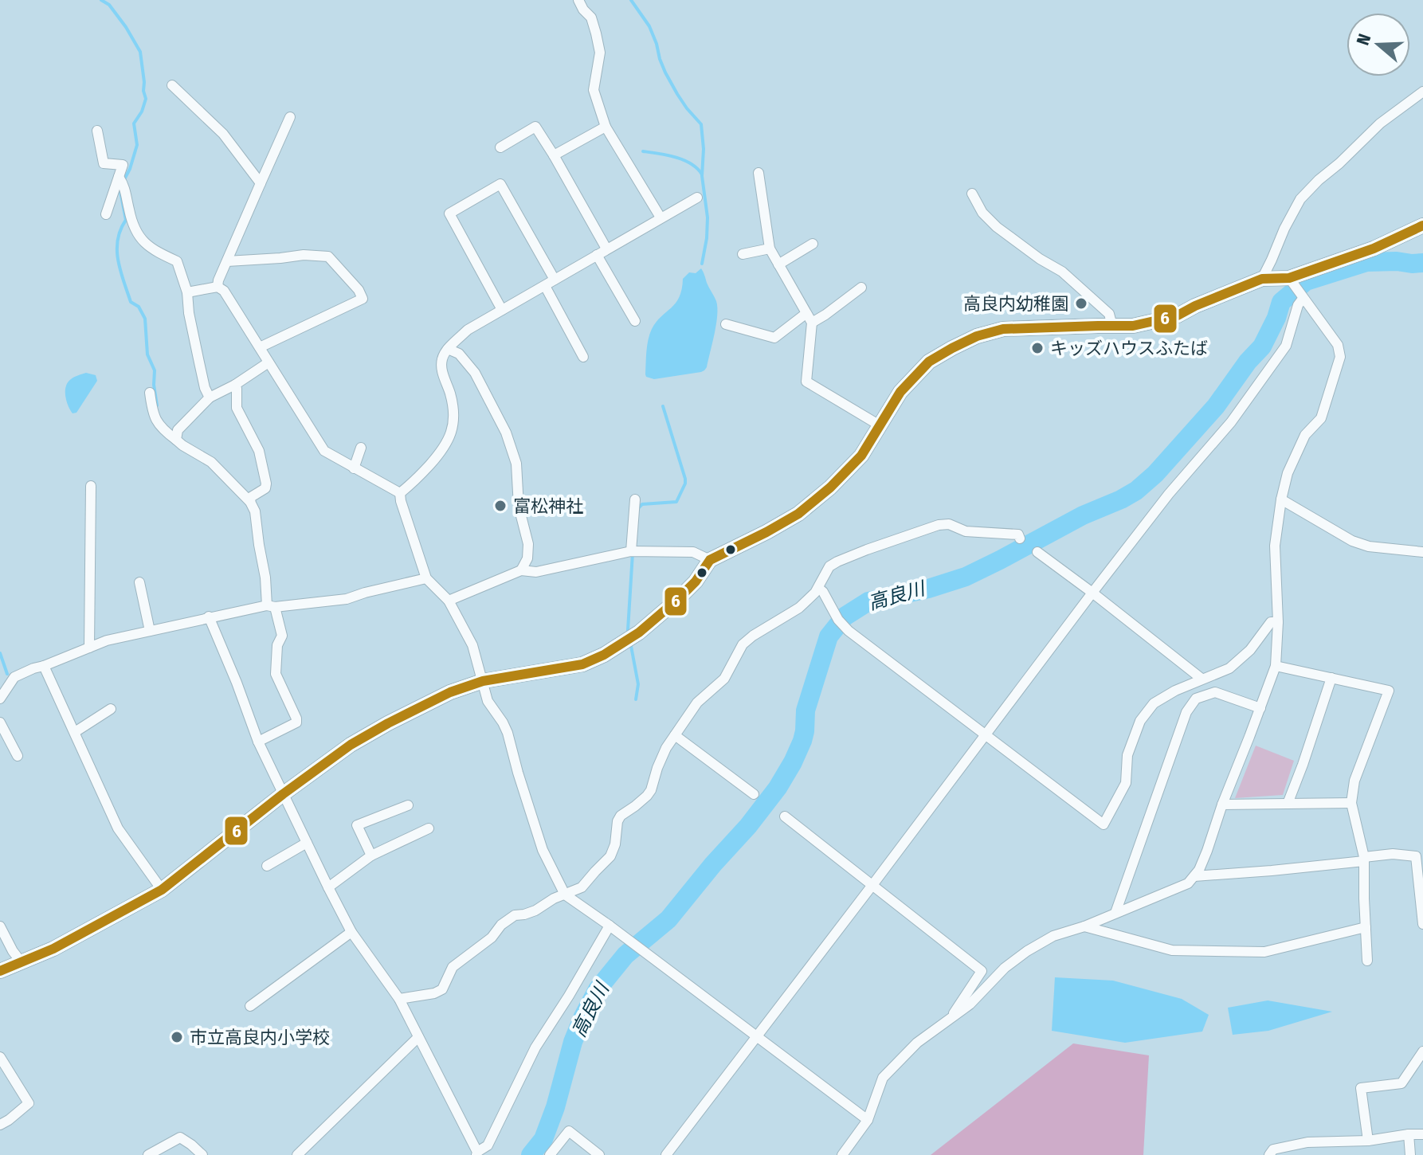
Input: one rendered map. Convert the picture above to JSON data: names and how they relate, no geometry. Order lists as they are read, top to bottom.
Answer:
{
  "water": ["高良川"],
  "places": [
    "高良内幼稚園",
    "キッズハウスふたば",
    "富松神社",
    "市立高良内小学校"
  ],
  "lines": ["transit line 6"],
  "north": "left"
}
